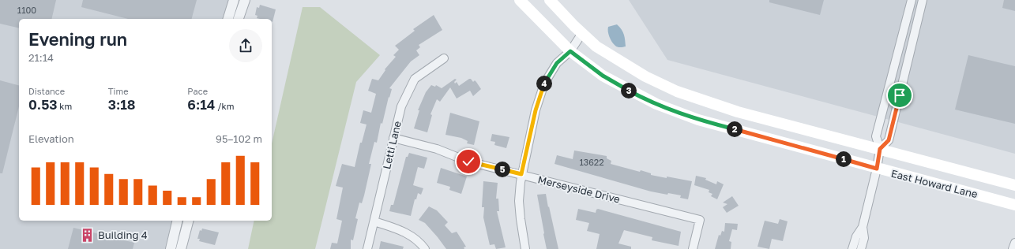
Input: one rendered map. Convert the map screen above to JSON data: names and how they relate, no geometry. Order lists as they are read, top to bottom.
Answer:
{
  "streets": {
    "main road": ["East Howard Lane"],
    "street": ["Letti Lane", "Merseyside Drive"]
  },
  "crossings": [
    ["Letti Lane", "Merseyside Drive"]
  ],
  "places": {
    "building": ["Building 4"]
  },
  "house_numbers": ["1100", "13622"],
  "page": {
    "heading": ["Evening run", "21:14"],
    "stats": [
      ["Distance", "0.53 km"],
      ["Time", "3:18"],
      ["Pace", "6:14 /km"]
    ],
    "pins": [
      "4",
      "3",
      "2",
      "1",
      "5"
    ],
    "chart": ["Elevation", "95–102 m"]
  }
}
